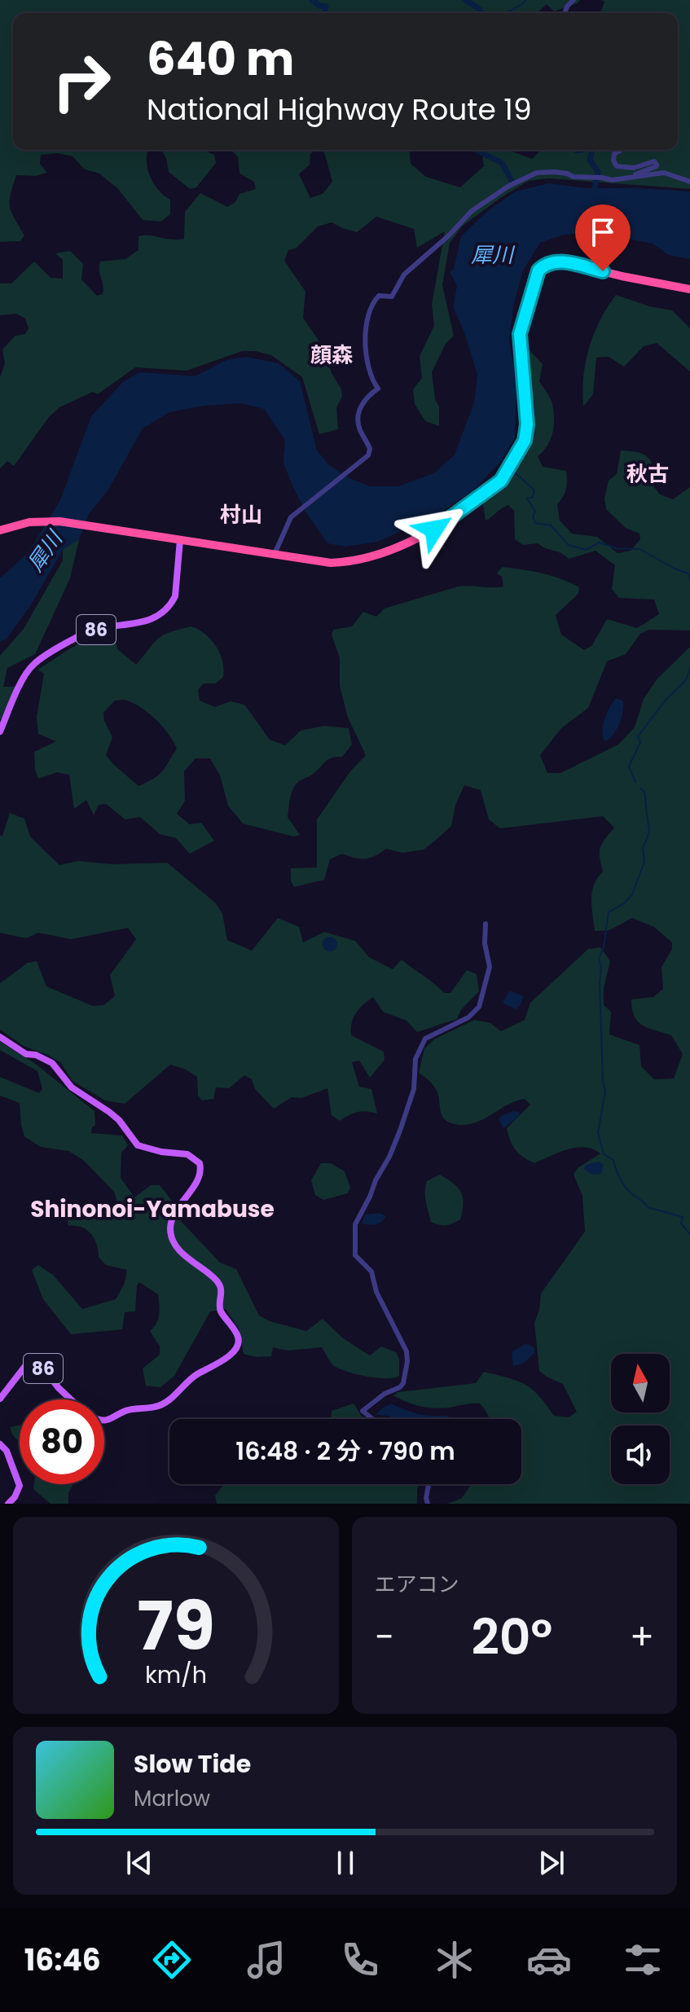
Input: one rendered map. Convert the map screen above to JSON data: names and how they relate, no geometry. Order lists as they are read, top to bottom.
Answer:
{
  "streets": {
    "main road": ["86"]
  },
  "districts": [
    "顔森",
    "秋古",
    "村山",
    "Shinonoi-Yamabuse"
  ],
  "water": ["犀川"],
  "north": "top",
  "page": {
    "turn": ["640 m", "National Highway Route 19"],
    "limit": "80",
    "trip": "16:48 · 2 分 · 790 m",
    "tile": "エアコン",
    "heat": ["−", "20°", "+"],
    "song": ["Slow Tide", "Marlow"],
    "tabs": "16:46",
    "gauge": ["79", "km/h"]
  }
}
